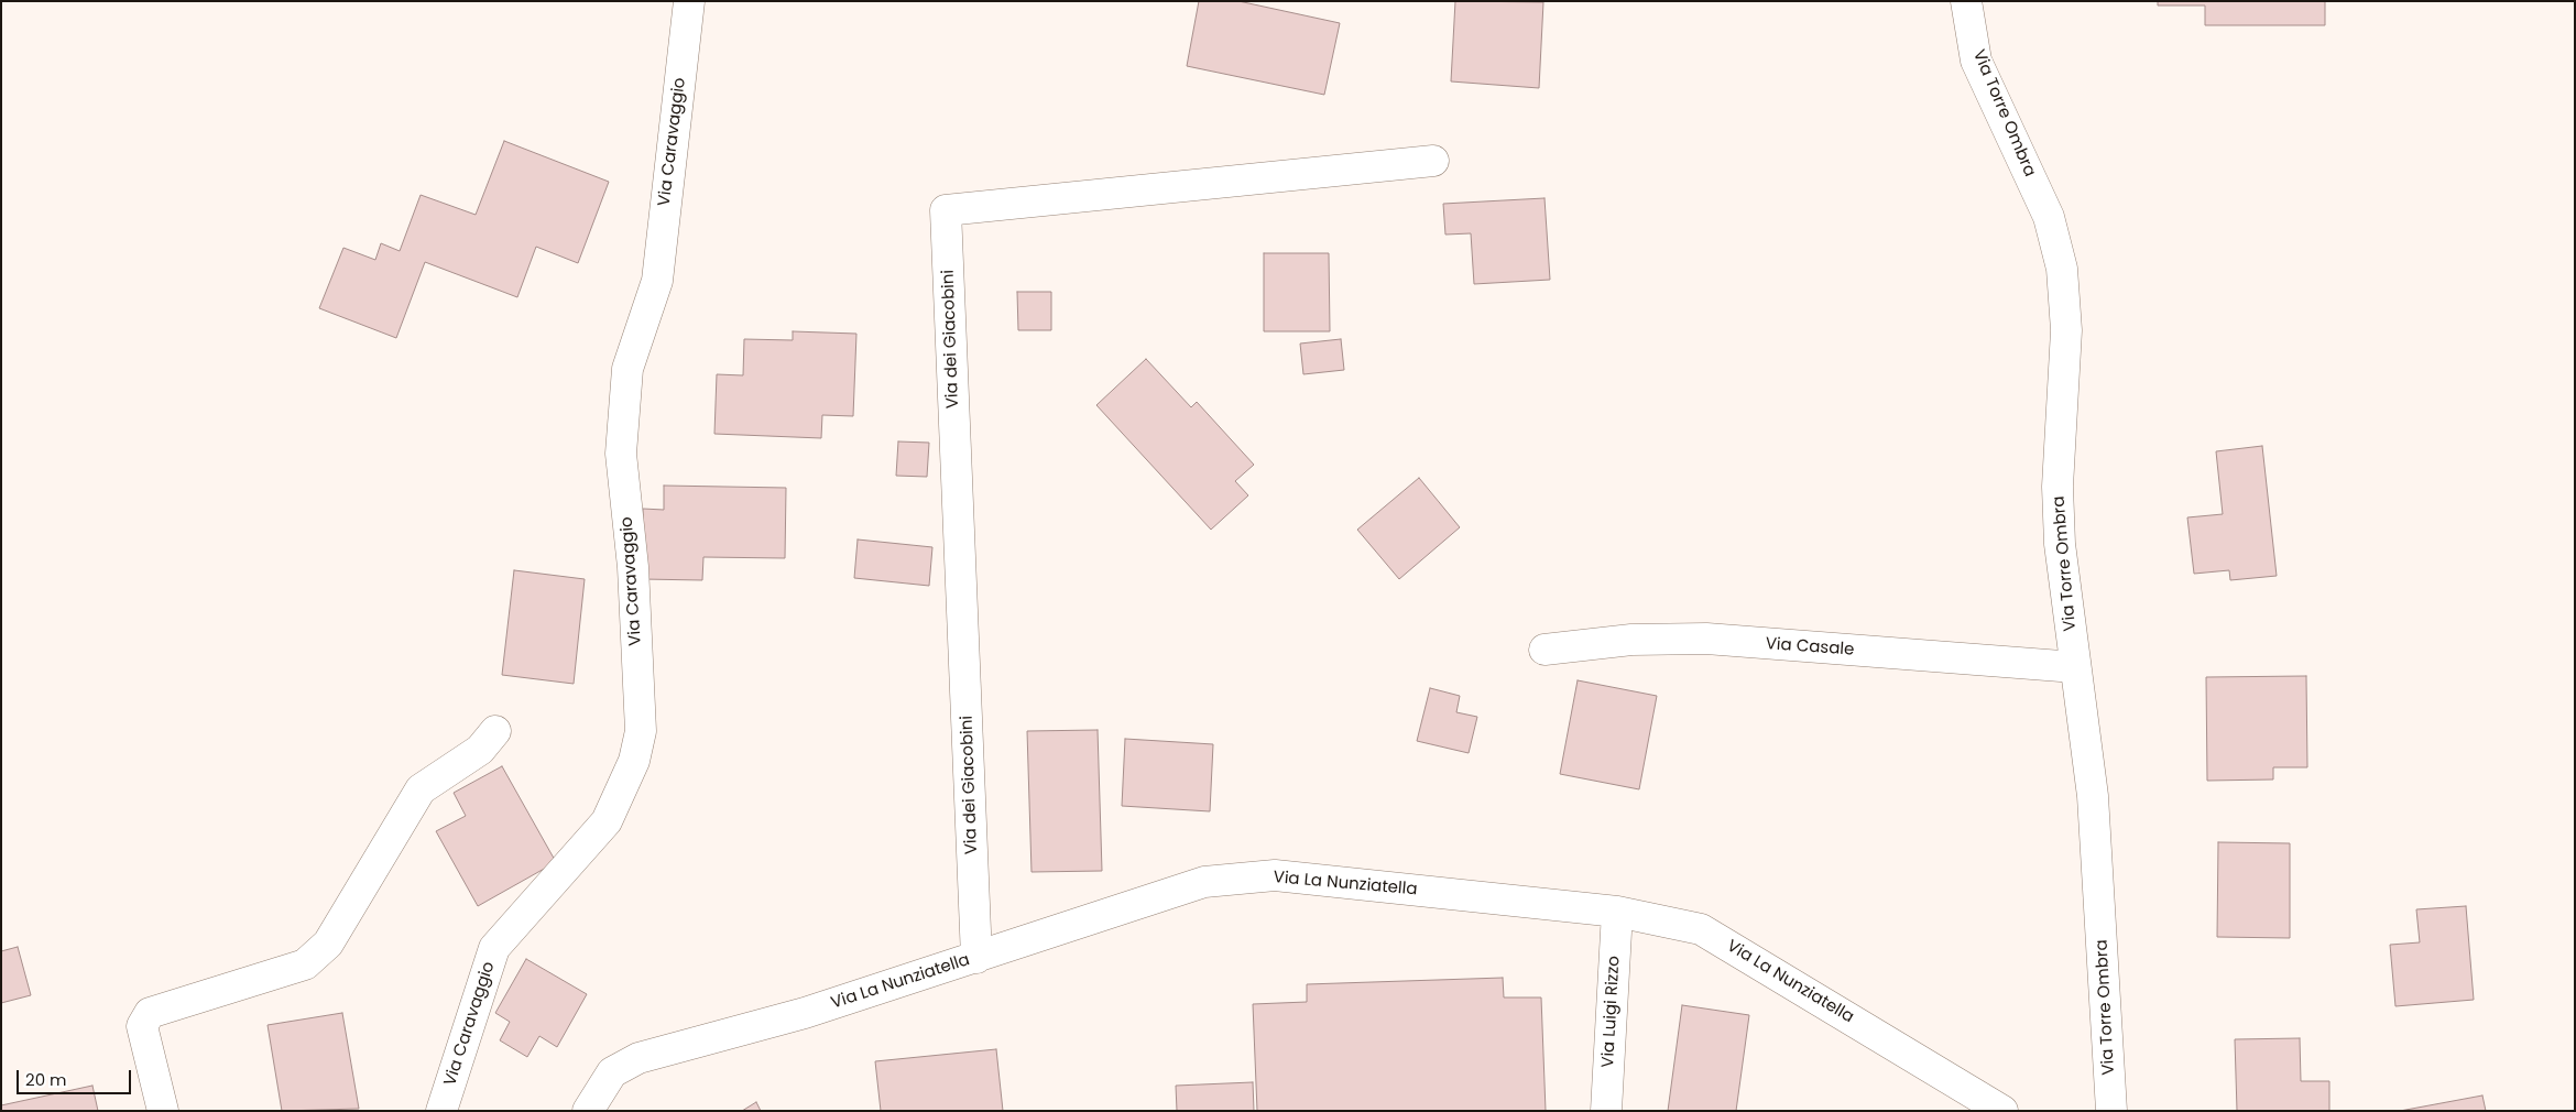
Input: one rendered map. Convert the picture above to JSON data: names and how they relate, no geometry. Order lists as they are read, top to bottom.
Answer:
{
  "streets": {
    "street": [
      "Via Torre Ombra",
      "Via Caravaggio",
      "Via dei Giacobini",
      "Via Casale",
      "Via La Nunziatella",
      "Via Luigi Rizzo"
    ]
  },
  "crossings": [
    ["Via Torre Ombra", "Via Casale"],
    ["Via dei Giacobini", "Via La Nunziatella"],
    ["Via La Nunziatella", "Via Luigi Rizzo"]
  ],
  "scale_bar": "20 m"
}
